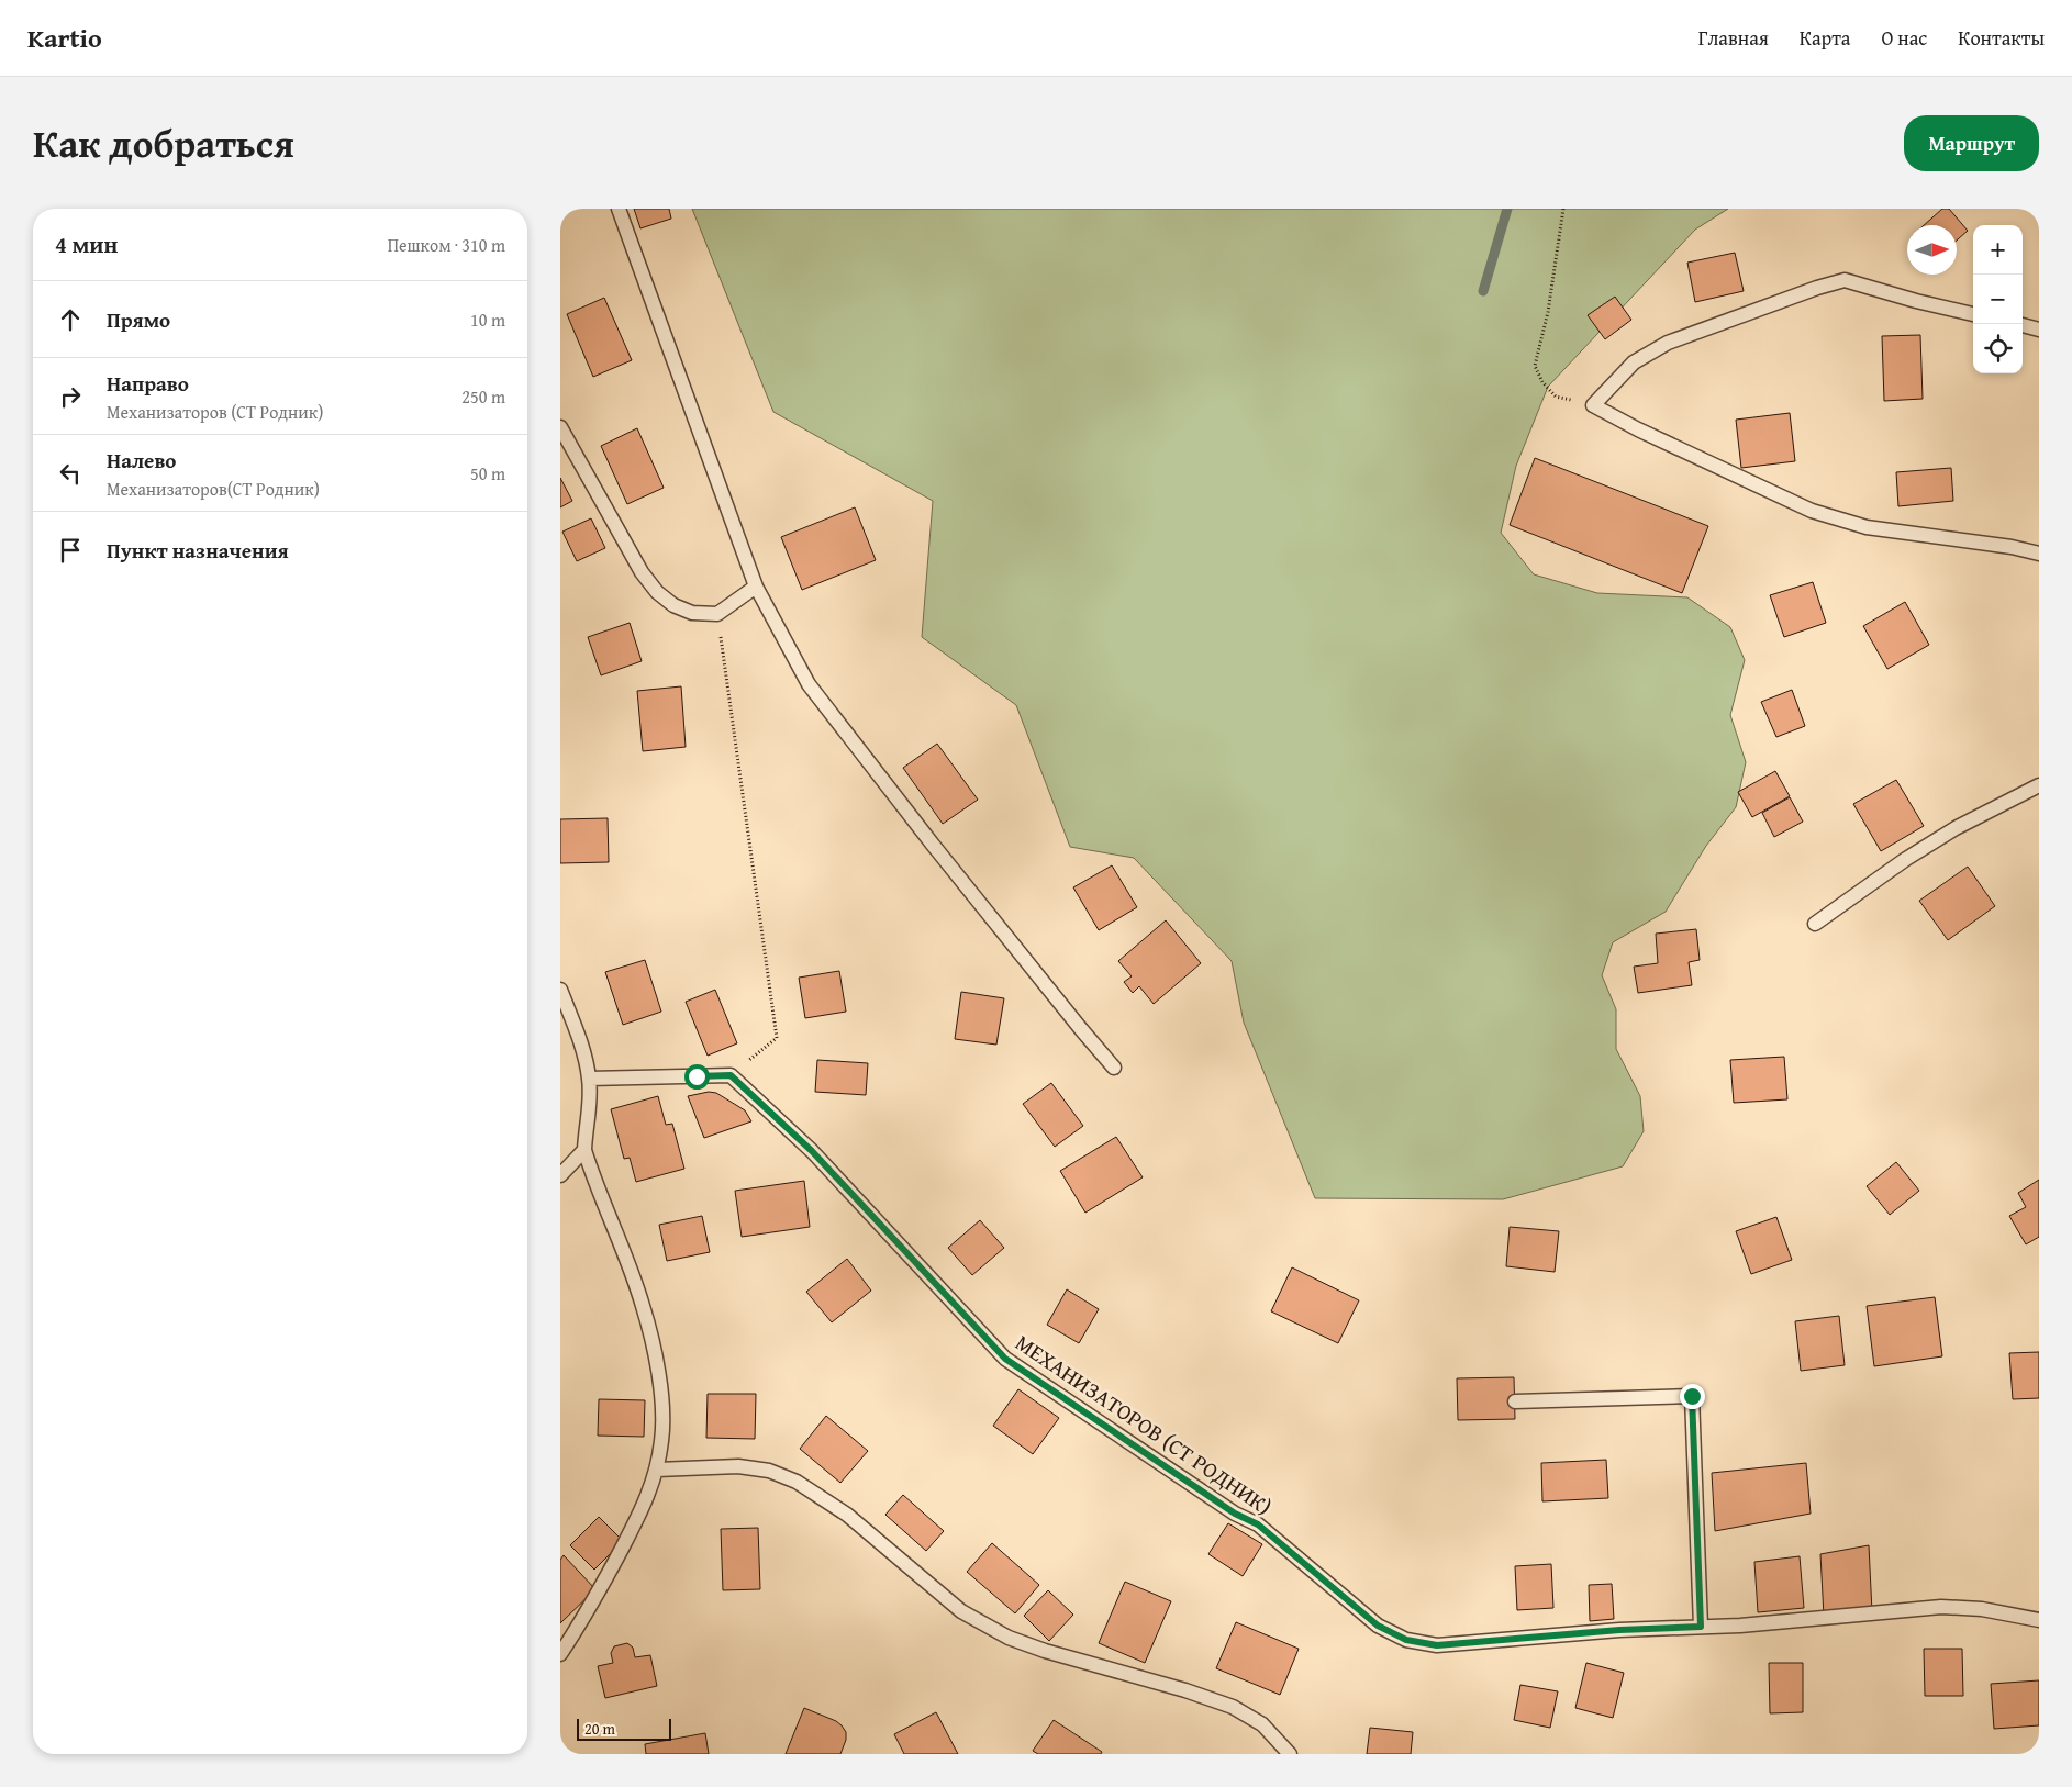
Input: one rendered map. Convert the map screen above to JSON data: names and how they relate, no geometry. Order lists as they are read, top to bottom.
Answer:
{
  "streets": {
    "lane": ["МЕХАНИЗАТОРОВ (СТ РОДНИК)"]
  },
  "scale_bar": "20 m",
  "north": "right",
  "page": {
    "header": "Kartio",
    "nav": [
      "Главная",
      "Карта",
      "О нас",
      "Контакты"
    ],
    "title": "Как добраться",
    "buttons": "Маршрут",
    "heading": ["4 мин", "Пешком · 310 m"],
    "map_buttons": ["+", "−"],
    "list": [
      ["Прямо", "10 m"],
      ["Направо", "Механизаторов (СТ Родник)", "250 m"],
      ["Налево", "Механизаторов(СТ Родник)", "50 m"],
      "Пункт назначения"
    ],
    "scale": "20 m"
  }
}
